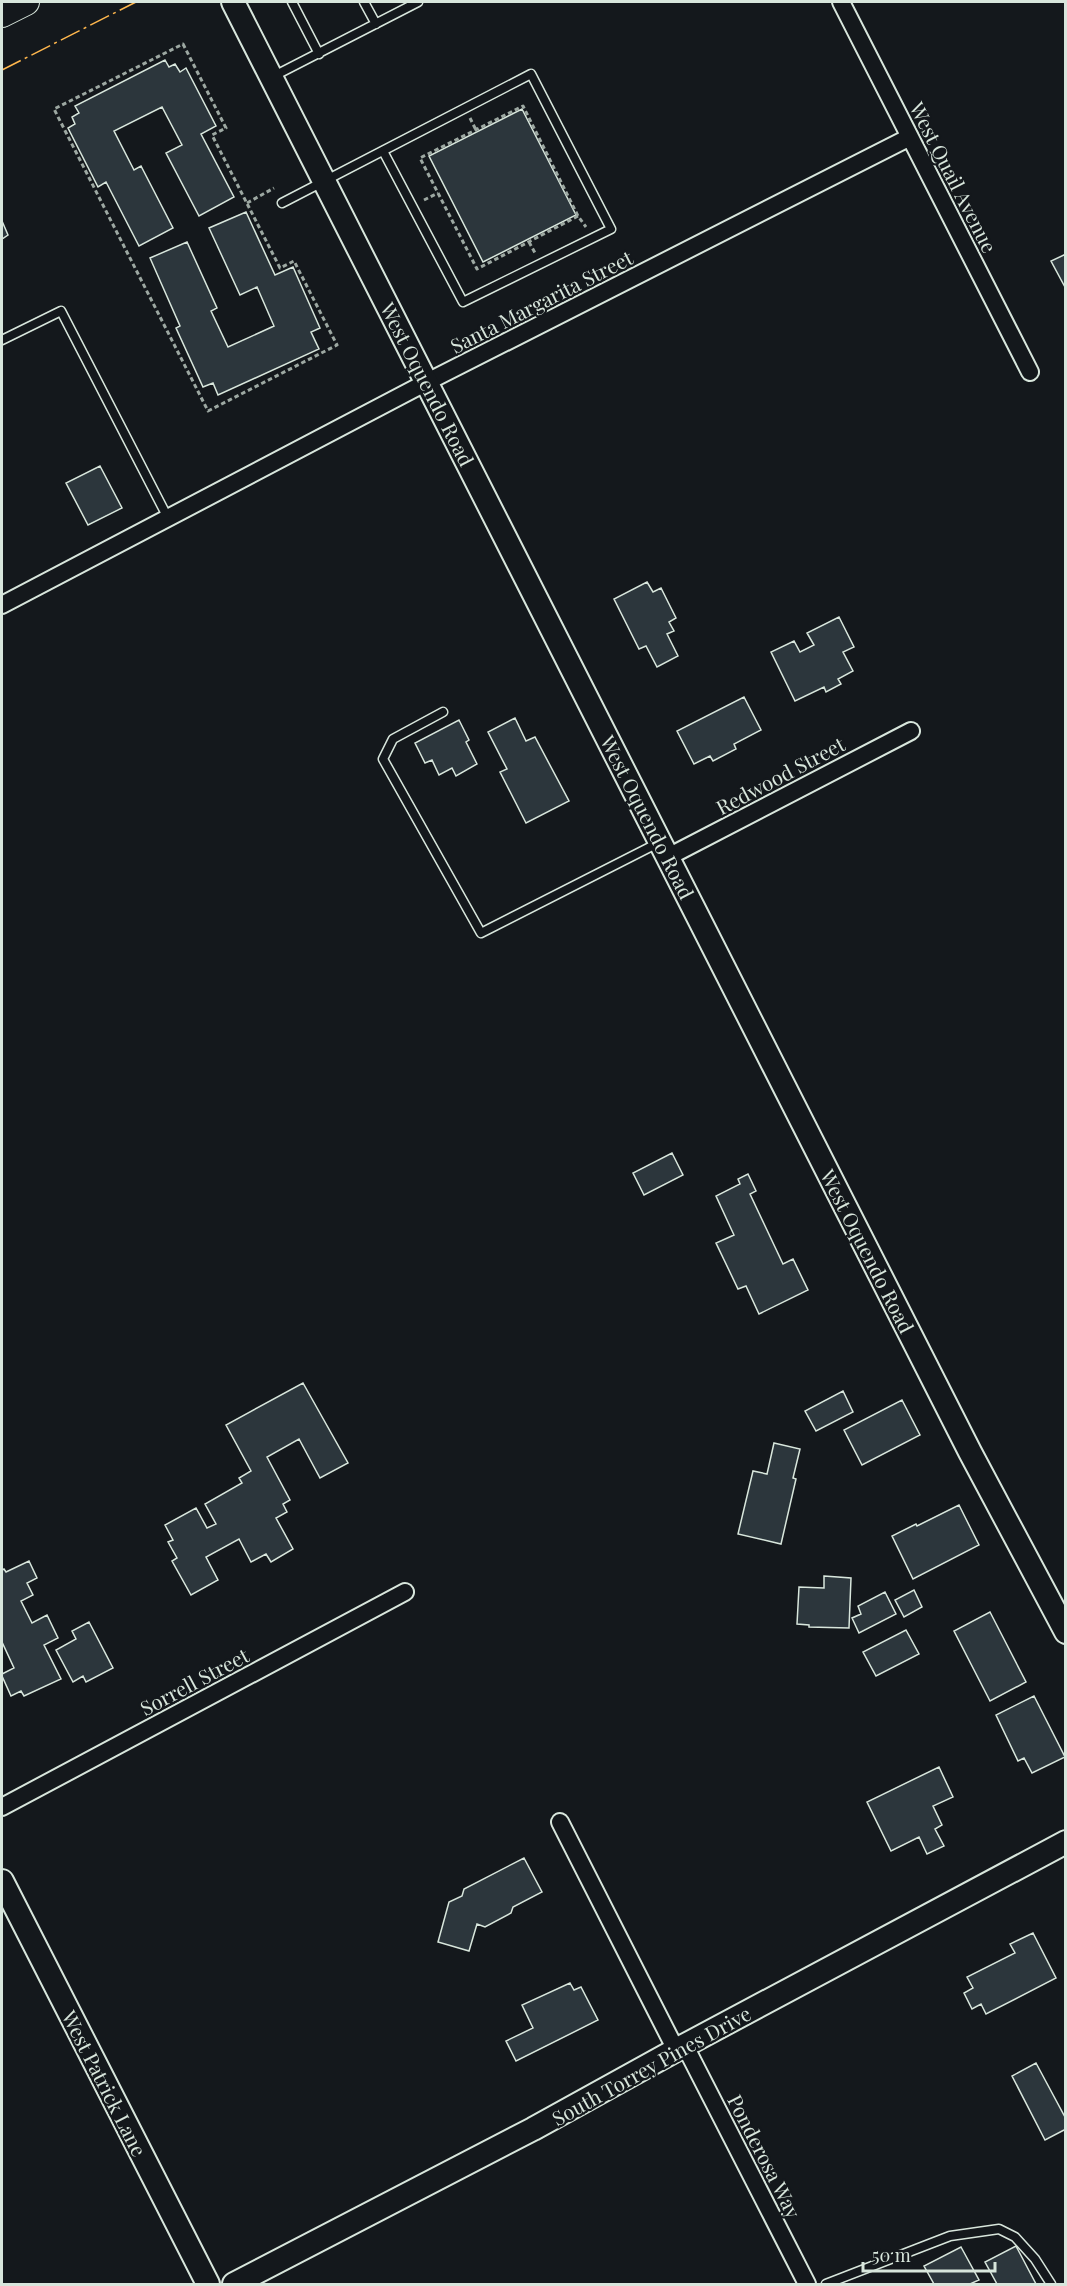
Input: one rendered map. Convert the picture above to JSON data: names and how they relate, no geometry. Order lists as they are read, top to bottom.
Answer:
{
  "streets": {
    "street": [
      "West Quail Avenue",
      "Santa Margarita Street",
      "West Oquendo Road",
      "Redwood Street",
      "Sorrell Street",
      "South Torrey Pines Drive",
      "West Patrick Lane",
      "Ponderosa Way"
    ]
  },
  "crossings": [
    ["West Quail Avenue", "Santa Margarita Street"],
    ["Santa Margarita Street", "West Oquendo Road"],
    ["West Oquendo Road", "Redwood Street"],
    ["South Torrey Pines Drive", "Ponderosa Way"]
  ],
  "scale_bar": "50 m"
}
